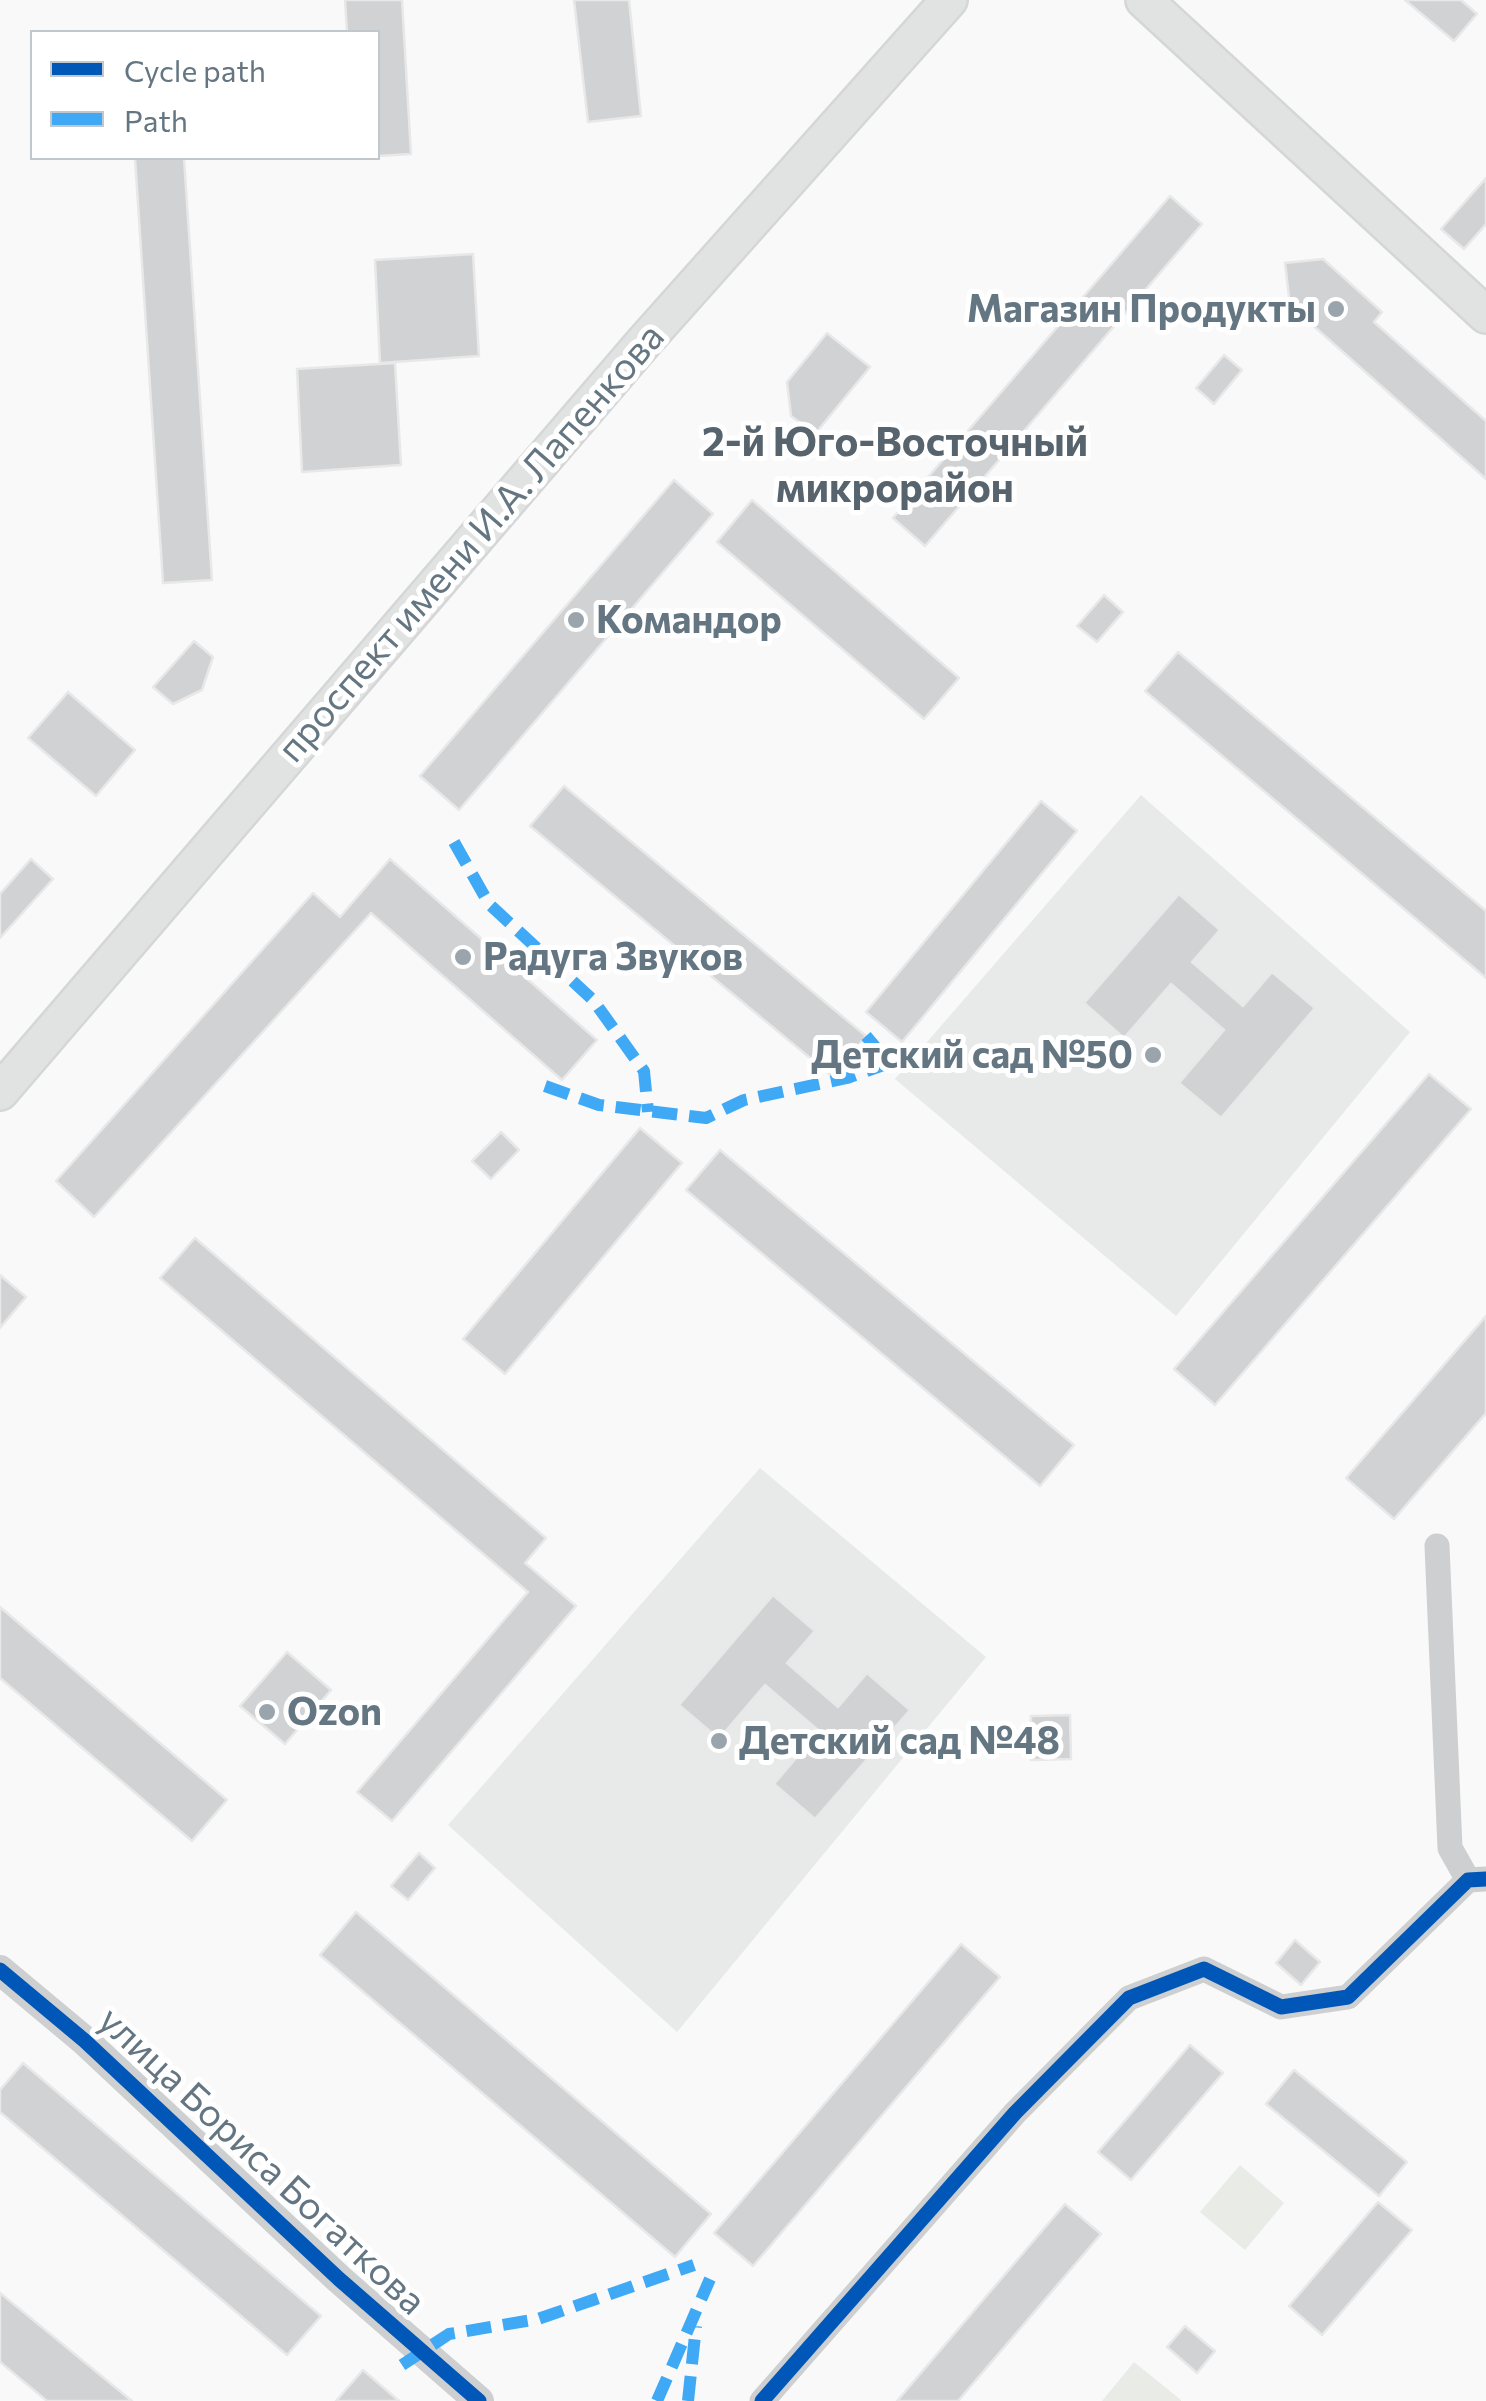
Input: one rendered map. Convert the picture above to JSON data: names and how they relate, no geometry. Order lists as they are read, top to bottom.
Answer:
{
  "streets": {
    "main road": ["проспект имени И.А. Лапенкова"],
    "street": ["улица Бориса Богаткова"]
  },
  "districts": ["2-й Юго-Восточный микрорайон"],
  "places": [
    "Магазин Продукты",
    "Командор",
    "Радуга Звуков",
    "Детский сад №50",
    "Ozon",
    "Детский сад №48"
  ],
  "legend": ["Cycle path", "Path"]
}
